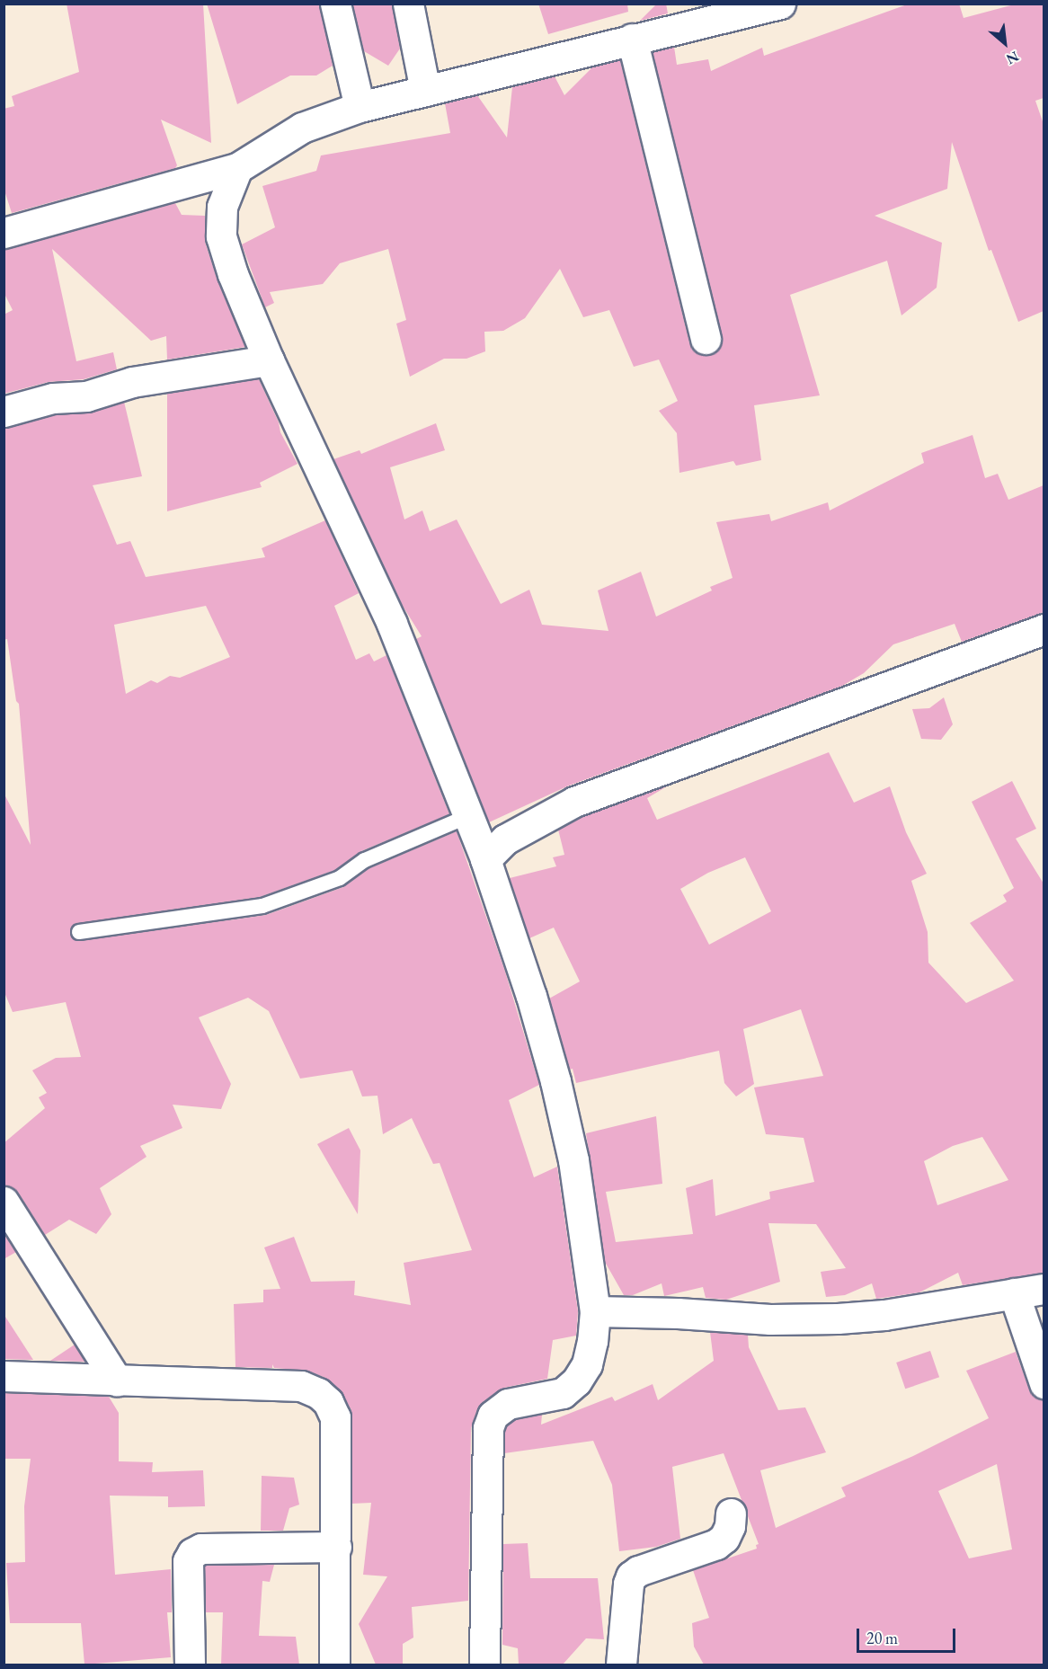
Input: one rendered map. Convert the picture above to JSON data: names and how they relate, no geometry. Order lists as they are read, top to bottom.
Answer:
{
  "scale_bar": "20 m",
  "north": "bottom right"
}
